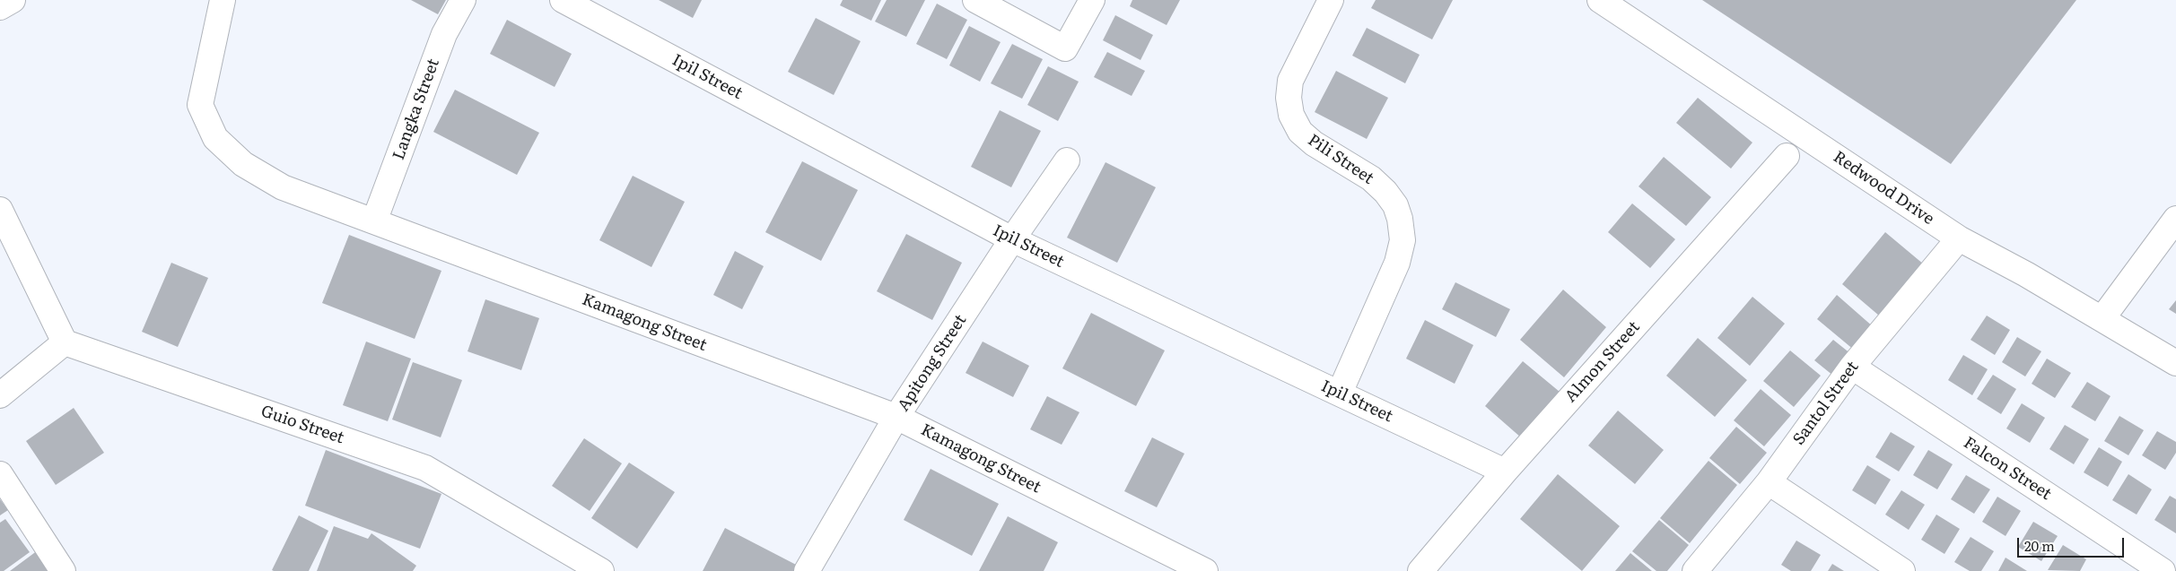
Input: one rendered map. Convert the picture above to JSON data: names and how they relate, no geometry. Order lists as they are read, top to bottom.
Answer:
{
  "streets": {
    "street": [
      "Ipil Street",
      "Langka Street",
      "Pili Street",
      "Redwood Drive",
      "Kamagong Street",
      "Almon Street",
      "Apitong Street",
      "Santol Street",
      "Guio Street",
      "Falcon Street"
    ]
  },
  "crossings": [
    ["Ipil Street", "Pili Street"],
    ["Ipil Street", "Almon Street"],
    ["Ipil Street", "Apitong Street"],
    ["Langka Street", "Kamagong Street"],
    ["Redwood Drive", "Santol Street"],
    ["Kamagong Street", "Apitong Street"],
    ["Santol Street", "Falcon Street"]
  ],
  "scale_bar": "20 m"
}
